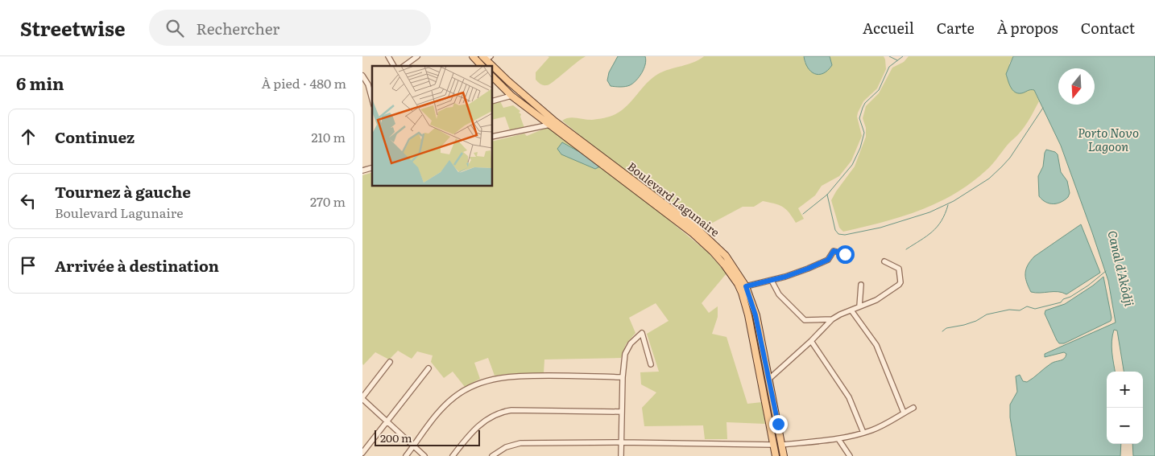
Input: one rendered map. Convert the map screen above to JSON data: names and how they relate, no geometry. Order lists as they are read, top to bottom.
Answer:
{
  "streets": {
    "main road": ["Boulevard Lagunaire"]
  },
  "water": ["Porto Novo Lagoon", "Canal d'Akôdji"],
  "scale_bar": "200 m",
  "north": "bottom",
  "page": {
    "header": "Streetwise",
    "search": "Rechercher",
    "nav": [
      "Accueil",
      "Carte",
      "À propos",
      "Contact"
    ],
    "heading": ["6 min", "À pied · 480 m"],
    "list": [
      ["Continuez", "210 m"],
      ["Tournez à gauche", "Boulevard Lagunaire", "270 m"],
      "Arrivée à destination"
    ],
    "map_buttons": ["+", "−"],
    "scale": "200 m"
  }
}
